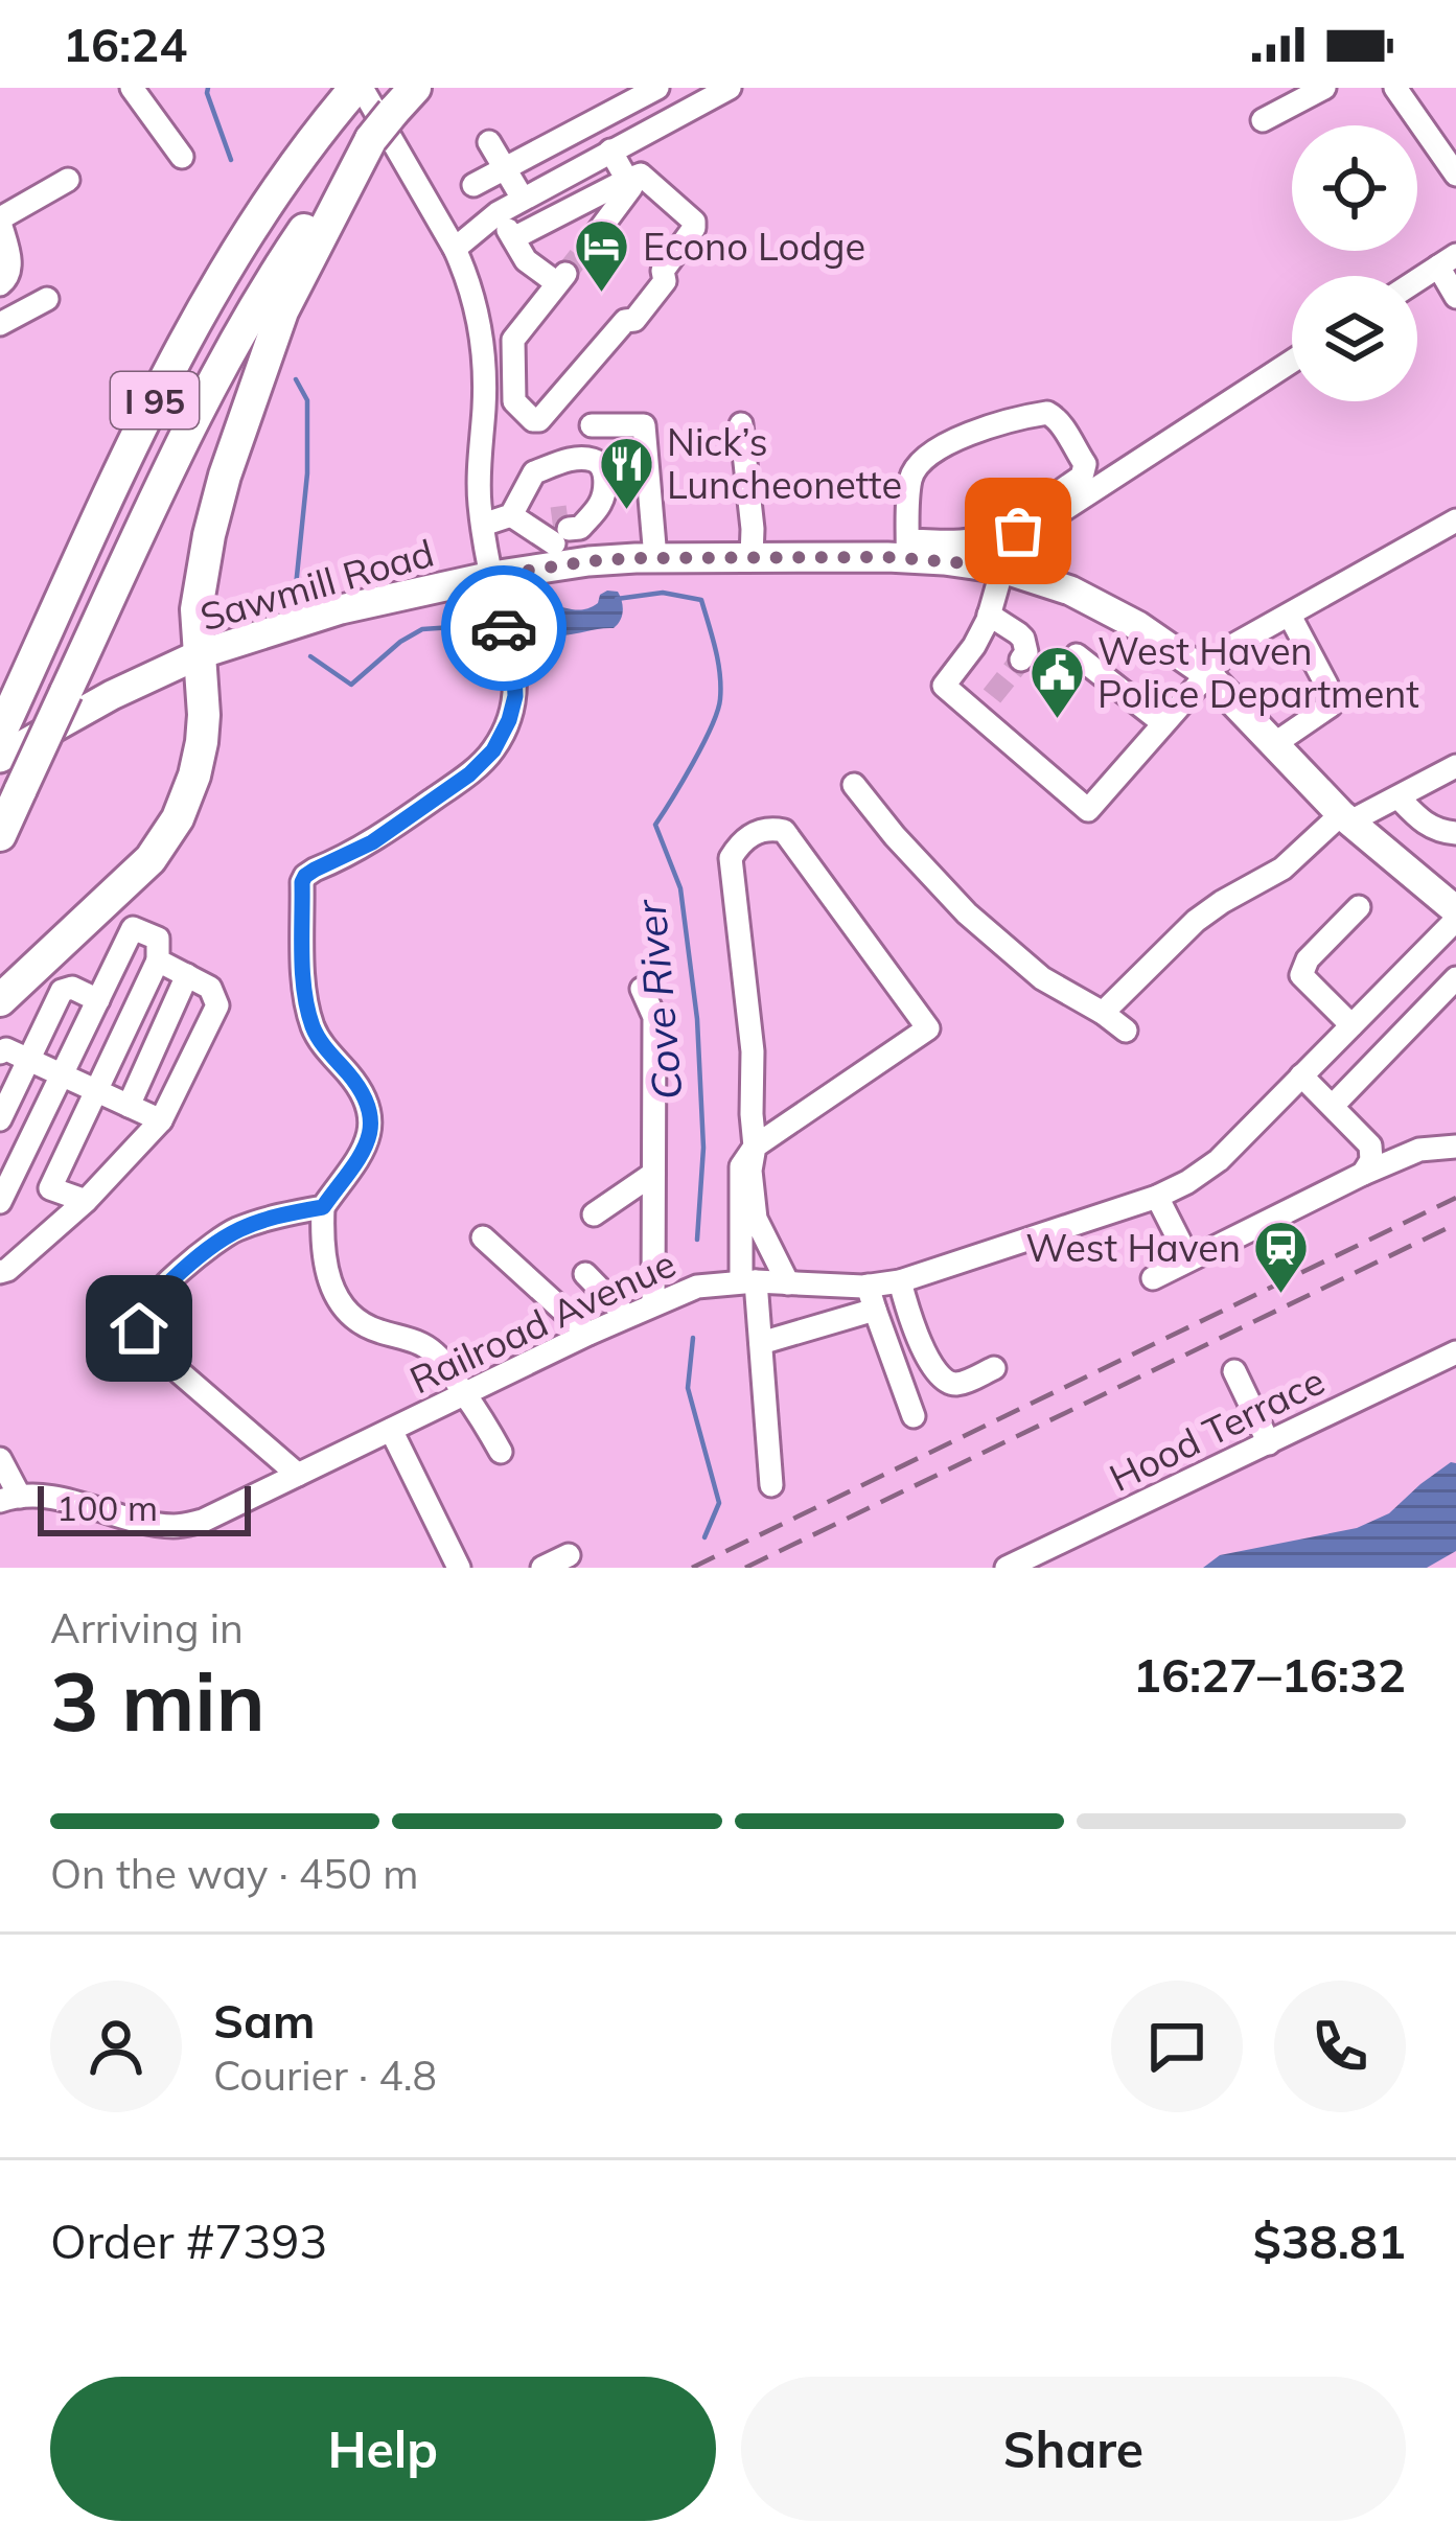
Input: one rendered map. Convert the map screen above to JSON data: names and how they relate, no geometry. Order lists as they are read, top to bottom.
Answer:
{
  "streets": {
    "highway": ["I 95"],
    "main road": ["Sawmill Road"],
    "street": ["Railroad Avenue", "Hood Terrace"]
  },
  "crossings": [
    ["I 95", "Sawmill Road"],
    ["Sawmill Road", "Railroad Avenue"]
  ],
  "water": ["Cove River"],
  "places": {
    "hotel": ["Econo Lodge"],
    "restaurant": ["Nick’s Luncheonette"],
    "public building": ["West Haven Police Department"],
    "station": ["West Haven"]
  },
  "scale_bar": "100 m",
  "page": {
    "status": "16:24",
    "scale": "100 m",
    "heading": ["3 min", "Arriving in", "16:27–16:32"],
    "panel": [
      "Sam",
      "Courier · 4.8",
      "Order #7393",
      "$38.81"
    ],
    "bar": "On the way · 450 m",
    "buttons": ["Help", "Share"]
  }
}
